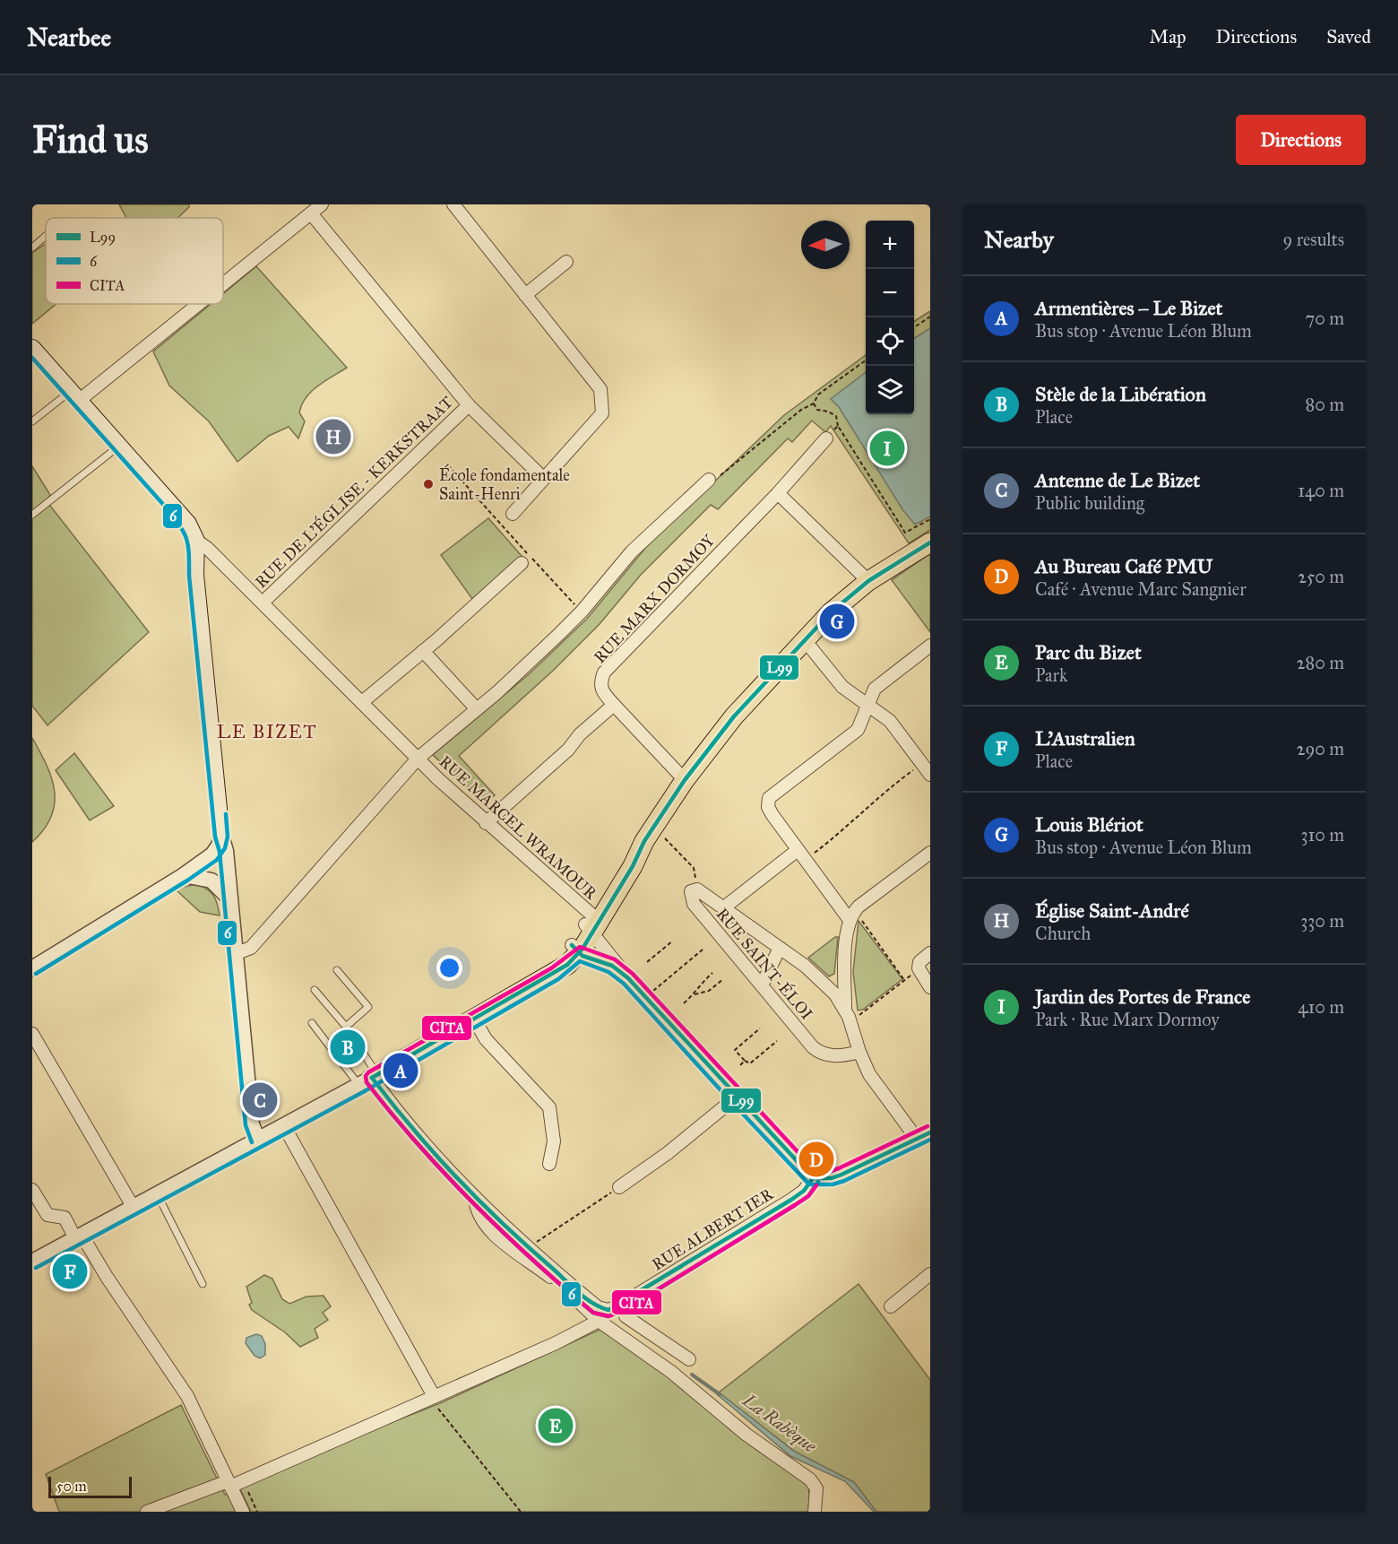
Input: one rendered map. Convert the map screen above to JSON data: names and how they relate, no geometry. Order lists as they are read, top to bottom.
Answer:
{
  "streets": {
    "street": [
      "RUE DE L'ÉGLISE - KERKSTRAAT",
      "RUE MARX DORMOY",
      "RUE MARCEL WRAMOUR",
      "RUE SAINT-ÉLOI",
      "RUE ALBERT IER"
    ]
  },
  "crossings": [
    ["RUE DE L'ÉGLISE - KERKSTRAAT", "RUE MARCEL WRAMOUR"]
  ],
  "districts": ["LE BIZET"],
  "water": ["La Rabèque"],
  "places": ["École fondamentale Saint-Henri"],
  "lines": ["transit line 6", "transit line L99", "transit line CITA"],
  "legend": ["L99", "6", "CITA"],
  "scale_bar": "50 m",
  "north": "left",
  "page": {
    "header": "Nearbee",
    "nav": ["Map", "Directions", "Saved"],
    "buttons": "Directions",
    "title": "Find us",
    "heading": ["Nearby", "9 results"],
    "map_buttons": ["+", "−"],
    "list": [
      {
        "mark": "A",
        "name": "Armentières – Le Bizet",
        "note": "Bus stop · Avenue Léon Blum",
        "value": "70 m"
      },
      {
        "mark": "B",
        "name": "Stèle de la Libération",
        "note": "Place",
        "value": "80 m"
      },
      {
        "mark": "C",
        "name": "Antenne de Le Bizet",
        "note": "Public building",
        "value": "140 m"
      },
      {
        "mark": "D",
        "name": "Au Bureau Café PMU",
        "note": "Café · Avenue Marc Sangnier",
        "value": "250 m"
      },
      {
        "mark": "E",
        "name": "Parc du Bizet",
        "note": "Park",
        "value": "280 m"
      },
      {
        "mark": "F",
        "name": "L'Australien",
        "note": "Place",
        "value": "290 m"
      },
      {
        "mark": "G",
        "name": "Louis Blériot",
        "note": "Bus stop · Avenue Léon Blum",
        "value": "310 m"
      },
      {
        "mark": "H",
        "name": "Église Saint-André",
        "note": "Church",
        "value": "330 m"
      },
      {
        "mark": "I",
        "name": "Jardin des Portes de France",
        "note": "Park · Rue Marx Dormoy",
        "value": "410 m"
      }
    ],
    "pins": [
      "H",
      "I",
      "G",
      "B",
      "A",
      "C",
      "D",
      "F",
      "E"
    ],
    "scale": "50 m"
  }
}
